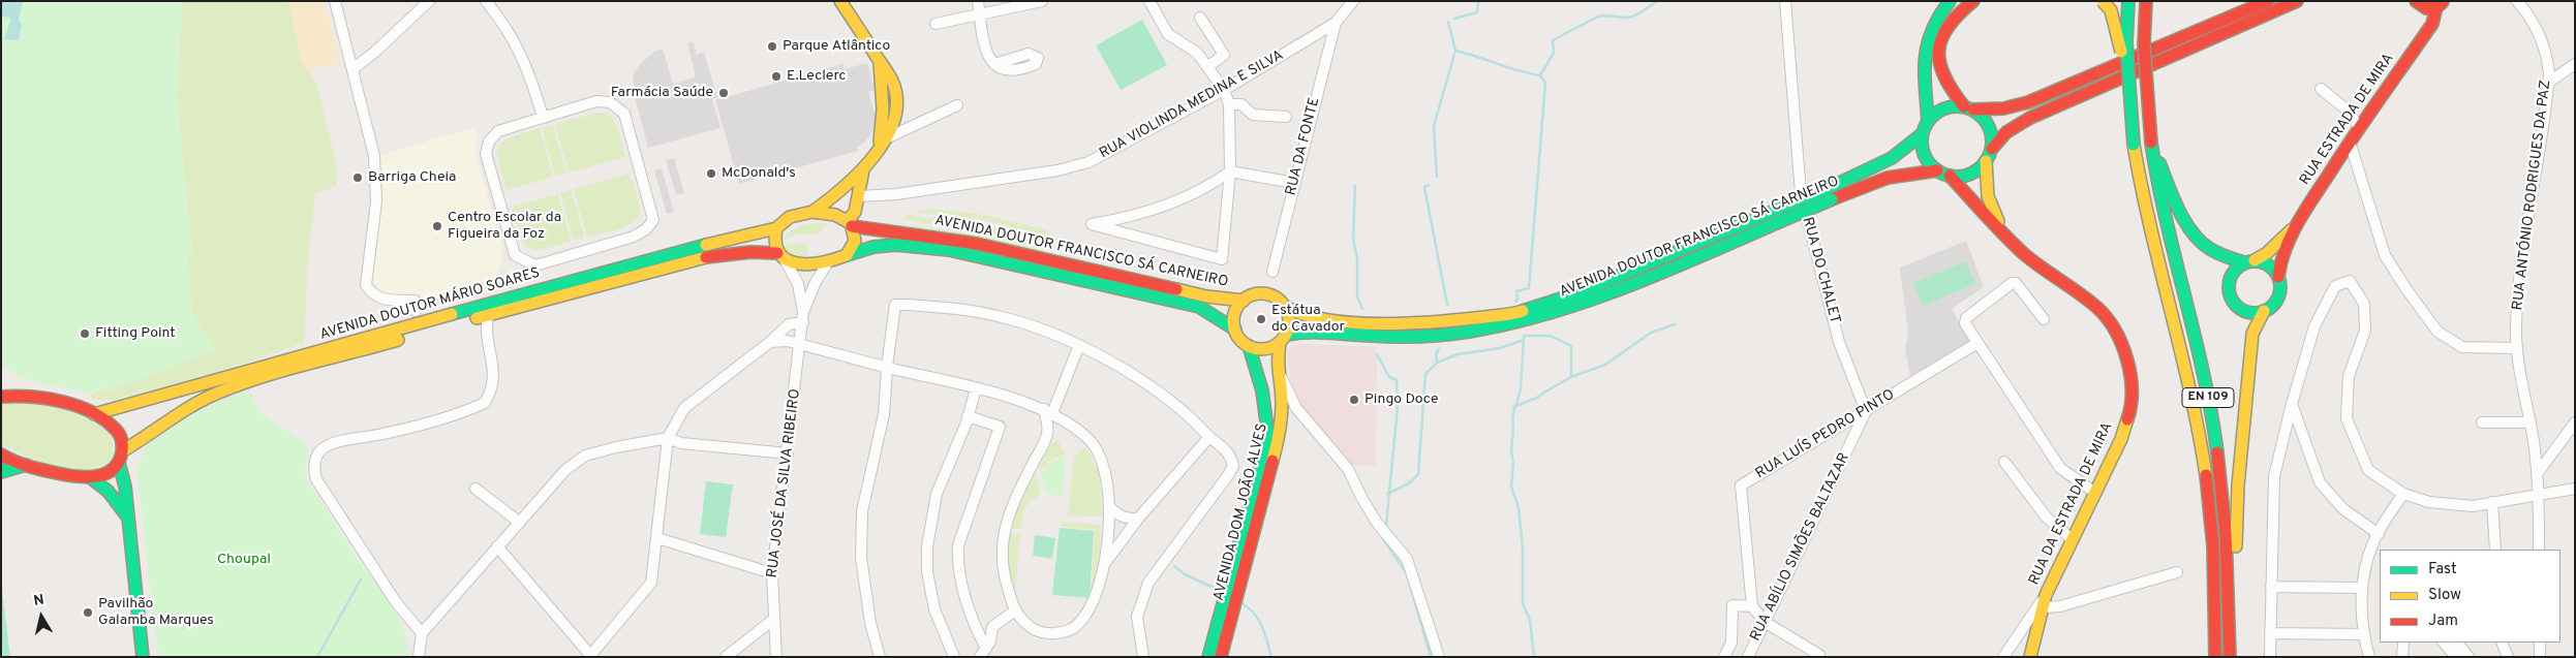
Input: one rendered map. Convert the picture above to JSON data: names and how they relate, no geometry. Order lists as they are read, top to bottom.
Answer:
{
  "streets": {
    "main road": [
      "RUA ESTRADA DE MIRA",
      "AVENIDA DOUTOR FRANCISCO SÁ CARNEIRO",
      "AVENIDA DOUTOR MÁRIO SOARES",
      "EN 109",
      "RUA DA ESTRADA DE MIRA",
      "AVENIDA DOM JOÃO ALVES"
    ],
    "street": [
      "RUA VIOLINDA MEDINA E SILVA",
      "RUA DA FONTE",
      "RUA ANTÓNIO RODRIGUES DA PAZ",
      "RUA DO CHALET",
      "RUA LUÍS PEDRO PINTO",
      "RUA JOSÉ DA SILVA RIBEIRO",
      "RUA ABÍLIO SIMÕES BALTAZAR"
    ]
  },
  "crossings": [
    ["RUA VIOLINDA MEDINA E SILVA", "RUA DA FONTE"],
    ["AVENIDA DOUTOR FRANCISCO SÁ CARNEIRO", "AVENIDA DOUTOR MÁRIO SOARES"],
    ["AVENIDA DOUTOR FRANCISCO SÁ CARNEIRO", "RUA JOSÉ DA SILVA RIBEIRO"],
    ["AVENIDA DOUTOR FRANCISCO SÁ CARNEIRO", "RUA DA ESTRADA DE MIRA"],
    ["AVENIDA DOUTOR FRANCISCO SÁ CARNEIRO", "AVENIDA DOM JOÃO ALVES"],
    ["RUA DO CHALET", "RUA LUÍS PEDRO PINTO"],
    ["RUA DO CHALET", "RUA ABÍLIO SIMÕES BALTAZAR"],
    ["AVENIDA DOUTOR MÁRIO SOARES", "RUA JOSÉ DA SILVA RIBEIRO"],
    ["RUA LUÍS PEDRO PINTO", "RUA ABÍLIO SIMÕES BALTAZAR"]
  ],
  "parks": ["Choupal"],
  "places": [
    "Parque Atlântico",
    "E.Leclerc",
    "Farmácia Saúde",
    "McDonald's",
    "Barriga Cheia",
    "Centro Escolar da Figueira da Foz",
    "Estátua do Cavador",
    "Fitting Point",
    "Pingo Doce",
    "Pavilhão Galamba Marques"
  ],
  "legend": ["Fast", "Slow", "Jam"],
  "north": "top"
}
